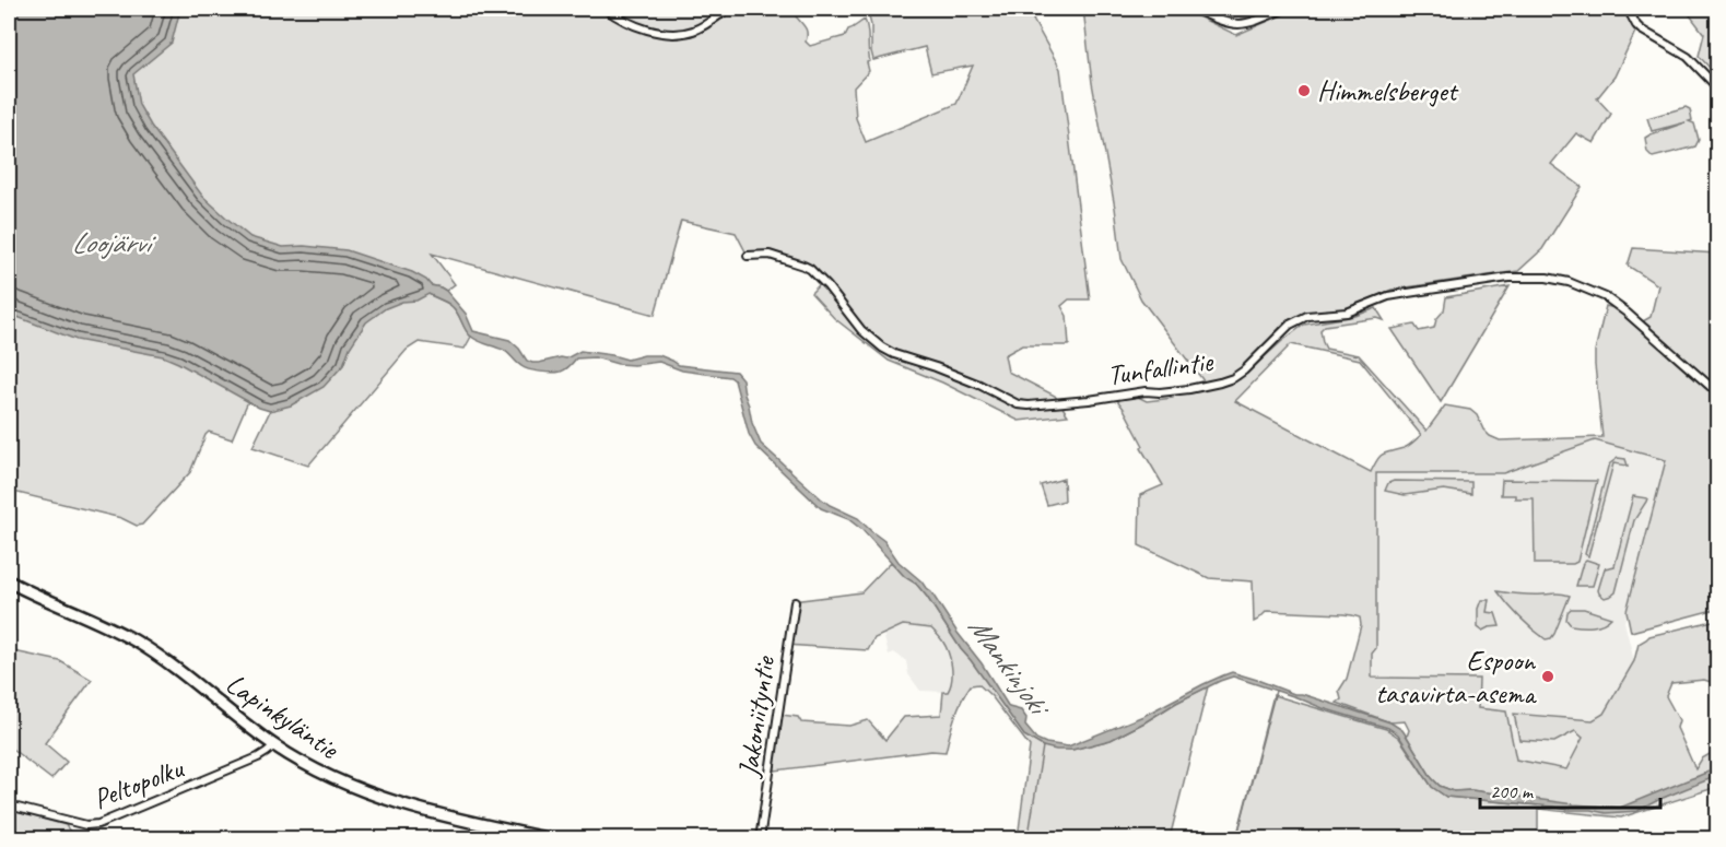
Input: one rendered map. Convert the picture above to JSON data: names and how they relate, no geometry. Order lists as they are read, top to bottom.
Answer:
{
  "streets": {
    "main road": ["Lapinkyläntie"],
    "street": ["Tunfallintie", "Jakoniityntie", "Peltopolku"]
  },
  "crossings": [
    ["Lapinkyläntie", "Peltopolku"]
  ],
  "water": ["Loojärvi", "Mankinjoki"],
  "places": ["Himmelsberget", "Espoon tasavirta-asema"],
  "scale_bar": "200 m"
}
